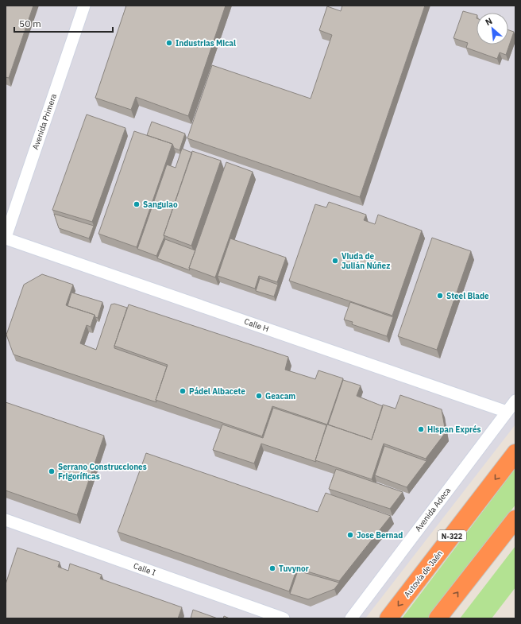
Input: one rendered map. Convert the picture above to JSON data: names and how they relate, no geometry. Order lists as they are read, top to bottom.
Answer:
{
  "streets": {
    "highway": ["N-322", "Autovía de Jaén"],
    "street": [
      "Avenida Primera",
      "Calle H",
      "Avenida Adeca",
      "Calle I"
    ]
  },
  "crossings": [
    ["Avenida Primera", "Calle H"],
    ["Calle H", "Avenida Adeca"]
  ],
  "places": [
    "Industrias Mical",
    "Sanguiao",
    "Viuda de Julián Núñez",
    "Steel Blade",
    "Pádel Albacete",
    "Geacam",
    "Hispan Exprés",
    "Serrano Construcciones Frigoríficas",
    "Jose Bernad",
    "Tuvynor"
  ],
  "scale_bar": "50 m",
  "north": "top left"
}
